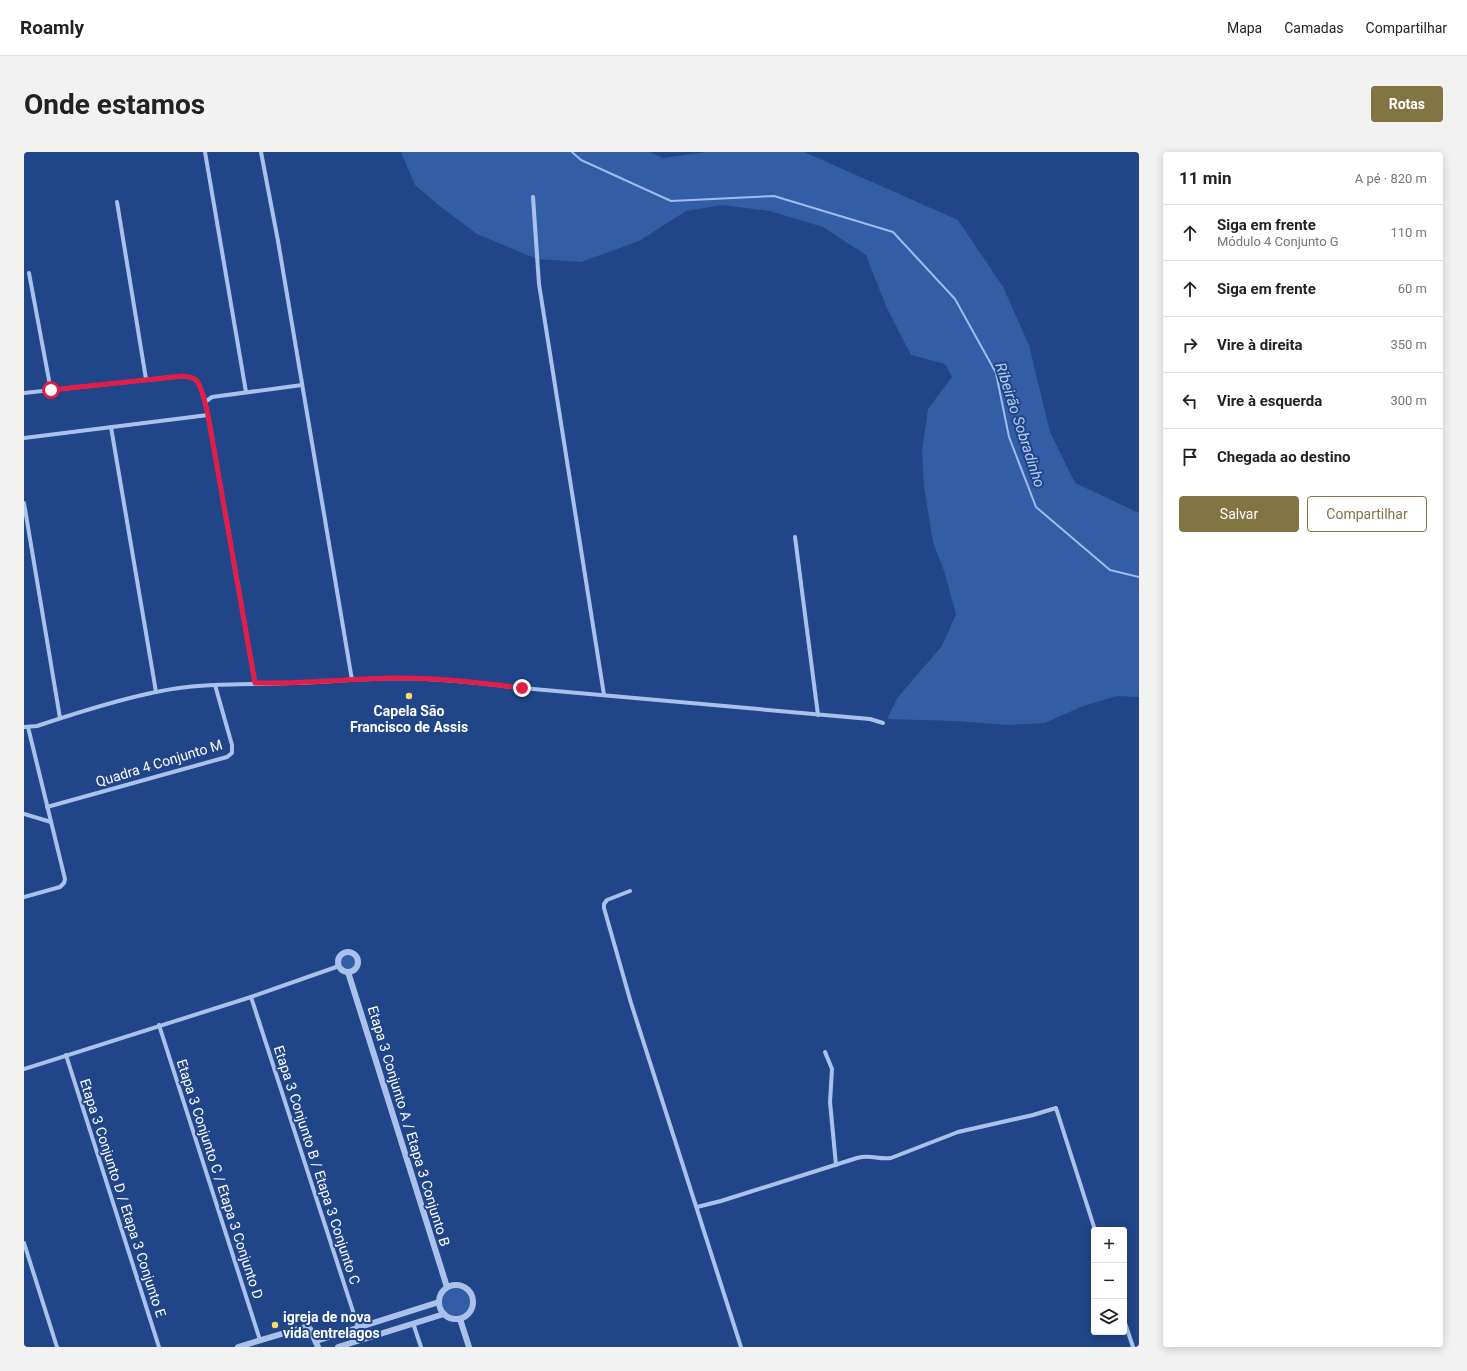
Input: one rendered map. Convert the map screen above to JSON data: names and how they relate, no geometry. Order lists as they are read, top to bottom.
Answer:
{
  "streets": {
    "street": [
      "Quadra 4 Conjunto M",
      "Etapa 3 Conjunto A / Etapa 3 Conjunto B",
      "Etapa 3 Conjunto B / Etapa 3 Conjunto C",
      "Etapa 3 Conjunto C / Etapa 3 Conjunto D",
      "Etapa 3 Conjunto D / Etapa 3 Conjunto E"
    ]
  },
  "water": ["Ribeirão Sobradinho"],
  "places": ["Capela São Francisco de Assis", "igreja de nova vida entrelagos"],
  "page": {
    "header": "Roamly",
    "nav": ["Mapa", "Camadas", "Compartilhar"],
    "buttons": [
      "Rotas",
      ["Salvar", "Compartilhar"]
    ],
    "title": "Onde estamos",
    "heading": ["11 min", "A pé · 820 m"],
    "list": [
      ["Siga em frente", "Módulo 4 Conjunto G", "110 m"],
      ["Siga em frente", "60 m"],
      ["Vire à direita", "350 m"],
      ["Vire à esquerda", "300 m"],
      "Chegada ao destino"
    ],
    "map_buttons": ["+", "−"]
  }
}
